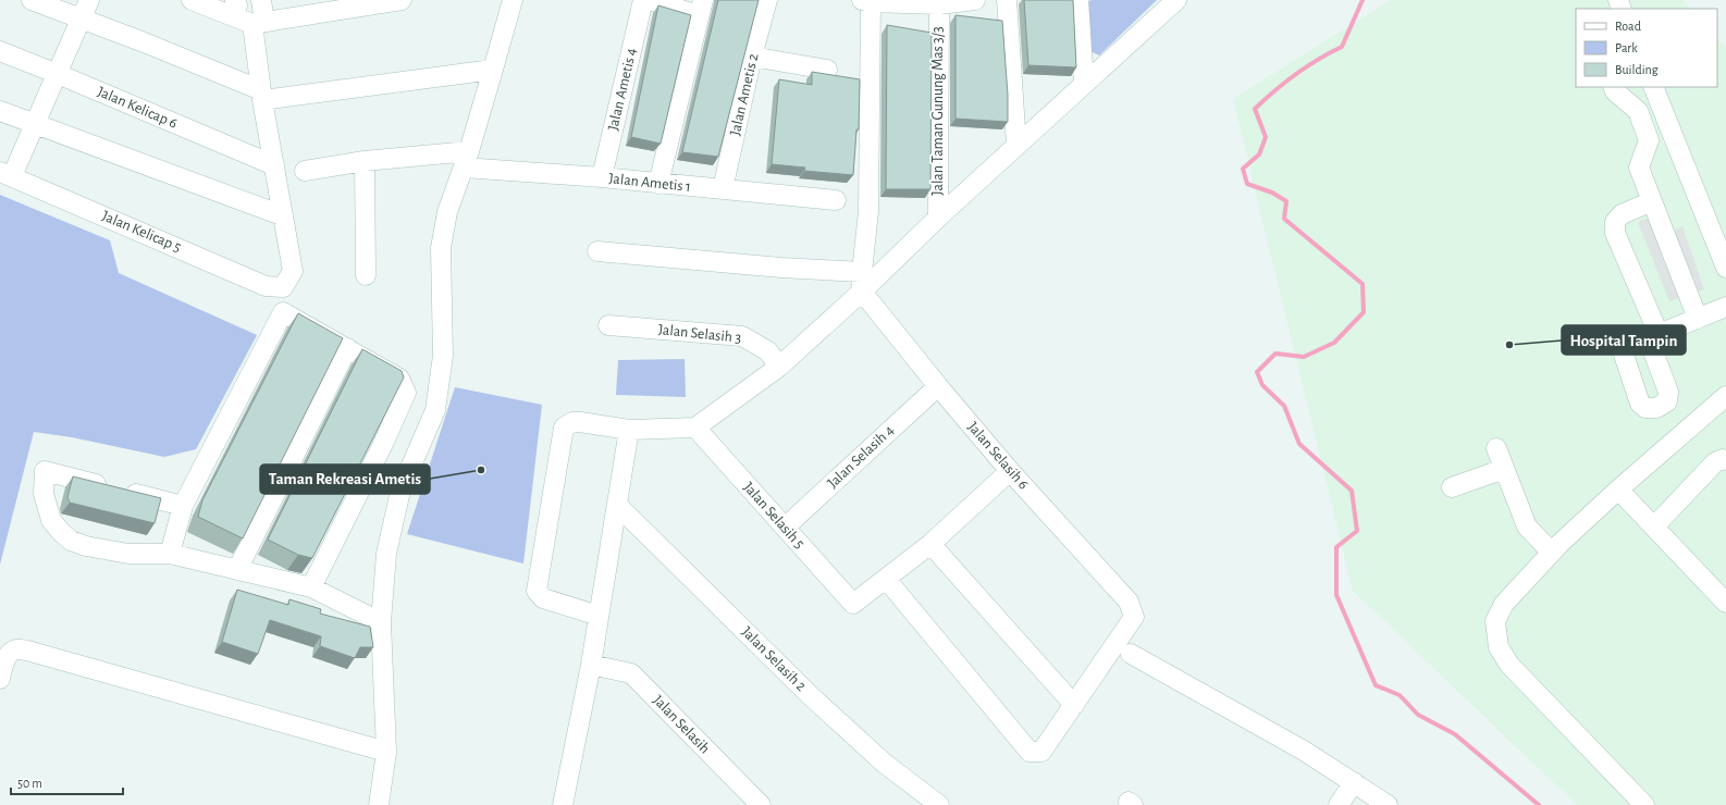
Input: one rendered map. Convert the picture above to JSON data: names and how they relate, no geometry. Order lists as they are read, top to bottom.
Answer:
{
  "streets": {
    "street": [
      "Jalan Ametis 4",
      "Jalan Ametis 2",
      "Jalan Kelicap 6",
      "Jalan Taman Gunung Mas 3/3",
      "Jalan Ametis 1",
      "Jalan Kelicap 5",
      "Jalan Selasih 3",
      "Jalan Selasih 6",
      "Jalan Selasih 4",
      "Jalan Selasih 5",
      "Jalan Selasih 2",
      "Jalan Selasih"
    ]
  },
  "crossings": [
    ["Jalan Ametis 4", "Jalan Ametis 1"],
    ["Jalan Ametis 2", "Jalan Ametis 1"],
    ["Jalan Selasih 6", "Jalan Selasih 4"],
    ["Jalan Selasih 4", "Jalan Selasih 5"]
  ],
  "places": ["Hospital Tampin", "Taman Rekreasi Ametis"],
  "legend": ["Road", "Park", "Building"],
  "scale_bar": "50 m"
}
